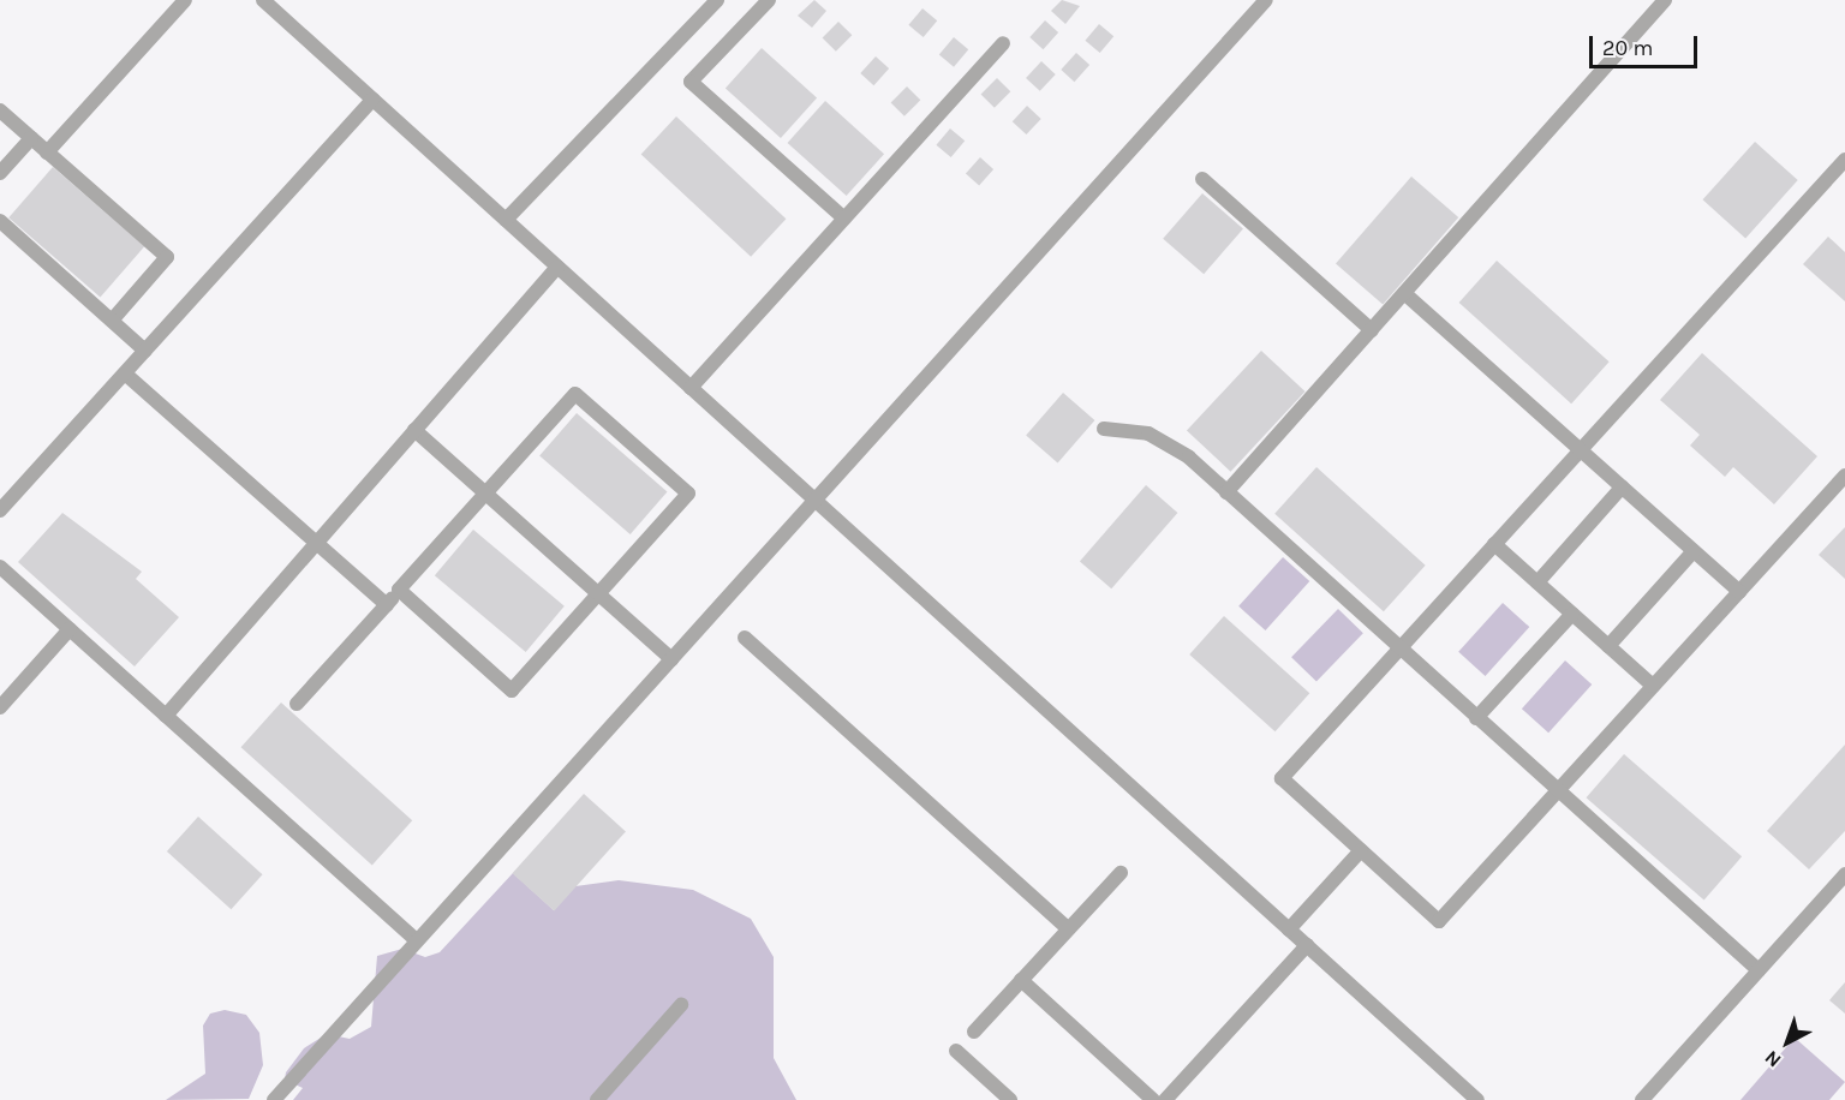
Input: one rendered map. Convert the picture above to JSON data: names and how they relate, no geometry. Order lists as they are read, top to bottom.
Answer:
{
  "scale_bar": "20 m",
  "north": "bottom left"
}
